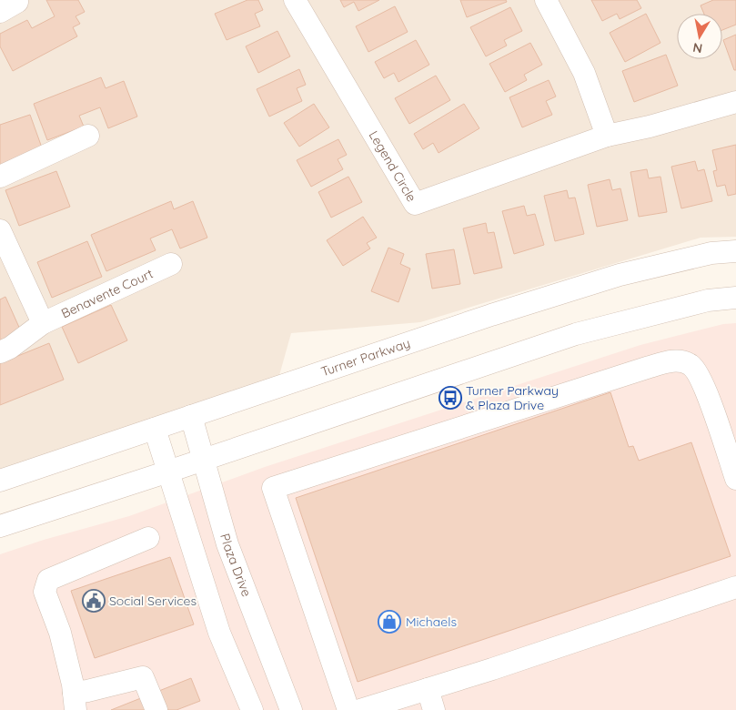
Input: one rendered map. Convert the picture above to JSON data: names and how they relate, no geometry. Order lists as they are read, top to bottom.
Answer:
{
  "streets": {
    "street": [
      "Legend Circle",
      "Benavente Court",
      "Turner Parkway",
      "Plaza Drive"
    ]
  },
  "crossings": [
    ["Turner Parkway", "Plaza Drive"]
  ],
  "places": {
    "bus stop": ["Turner Parkway & Plaza Drive"],
    "public building": ["Social Services"],
    "shop": ["Michaels"]
  },
  "north": "bottom"
}
